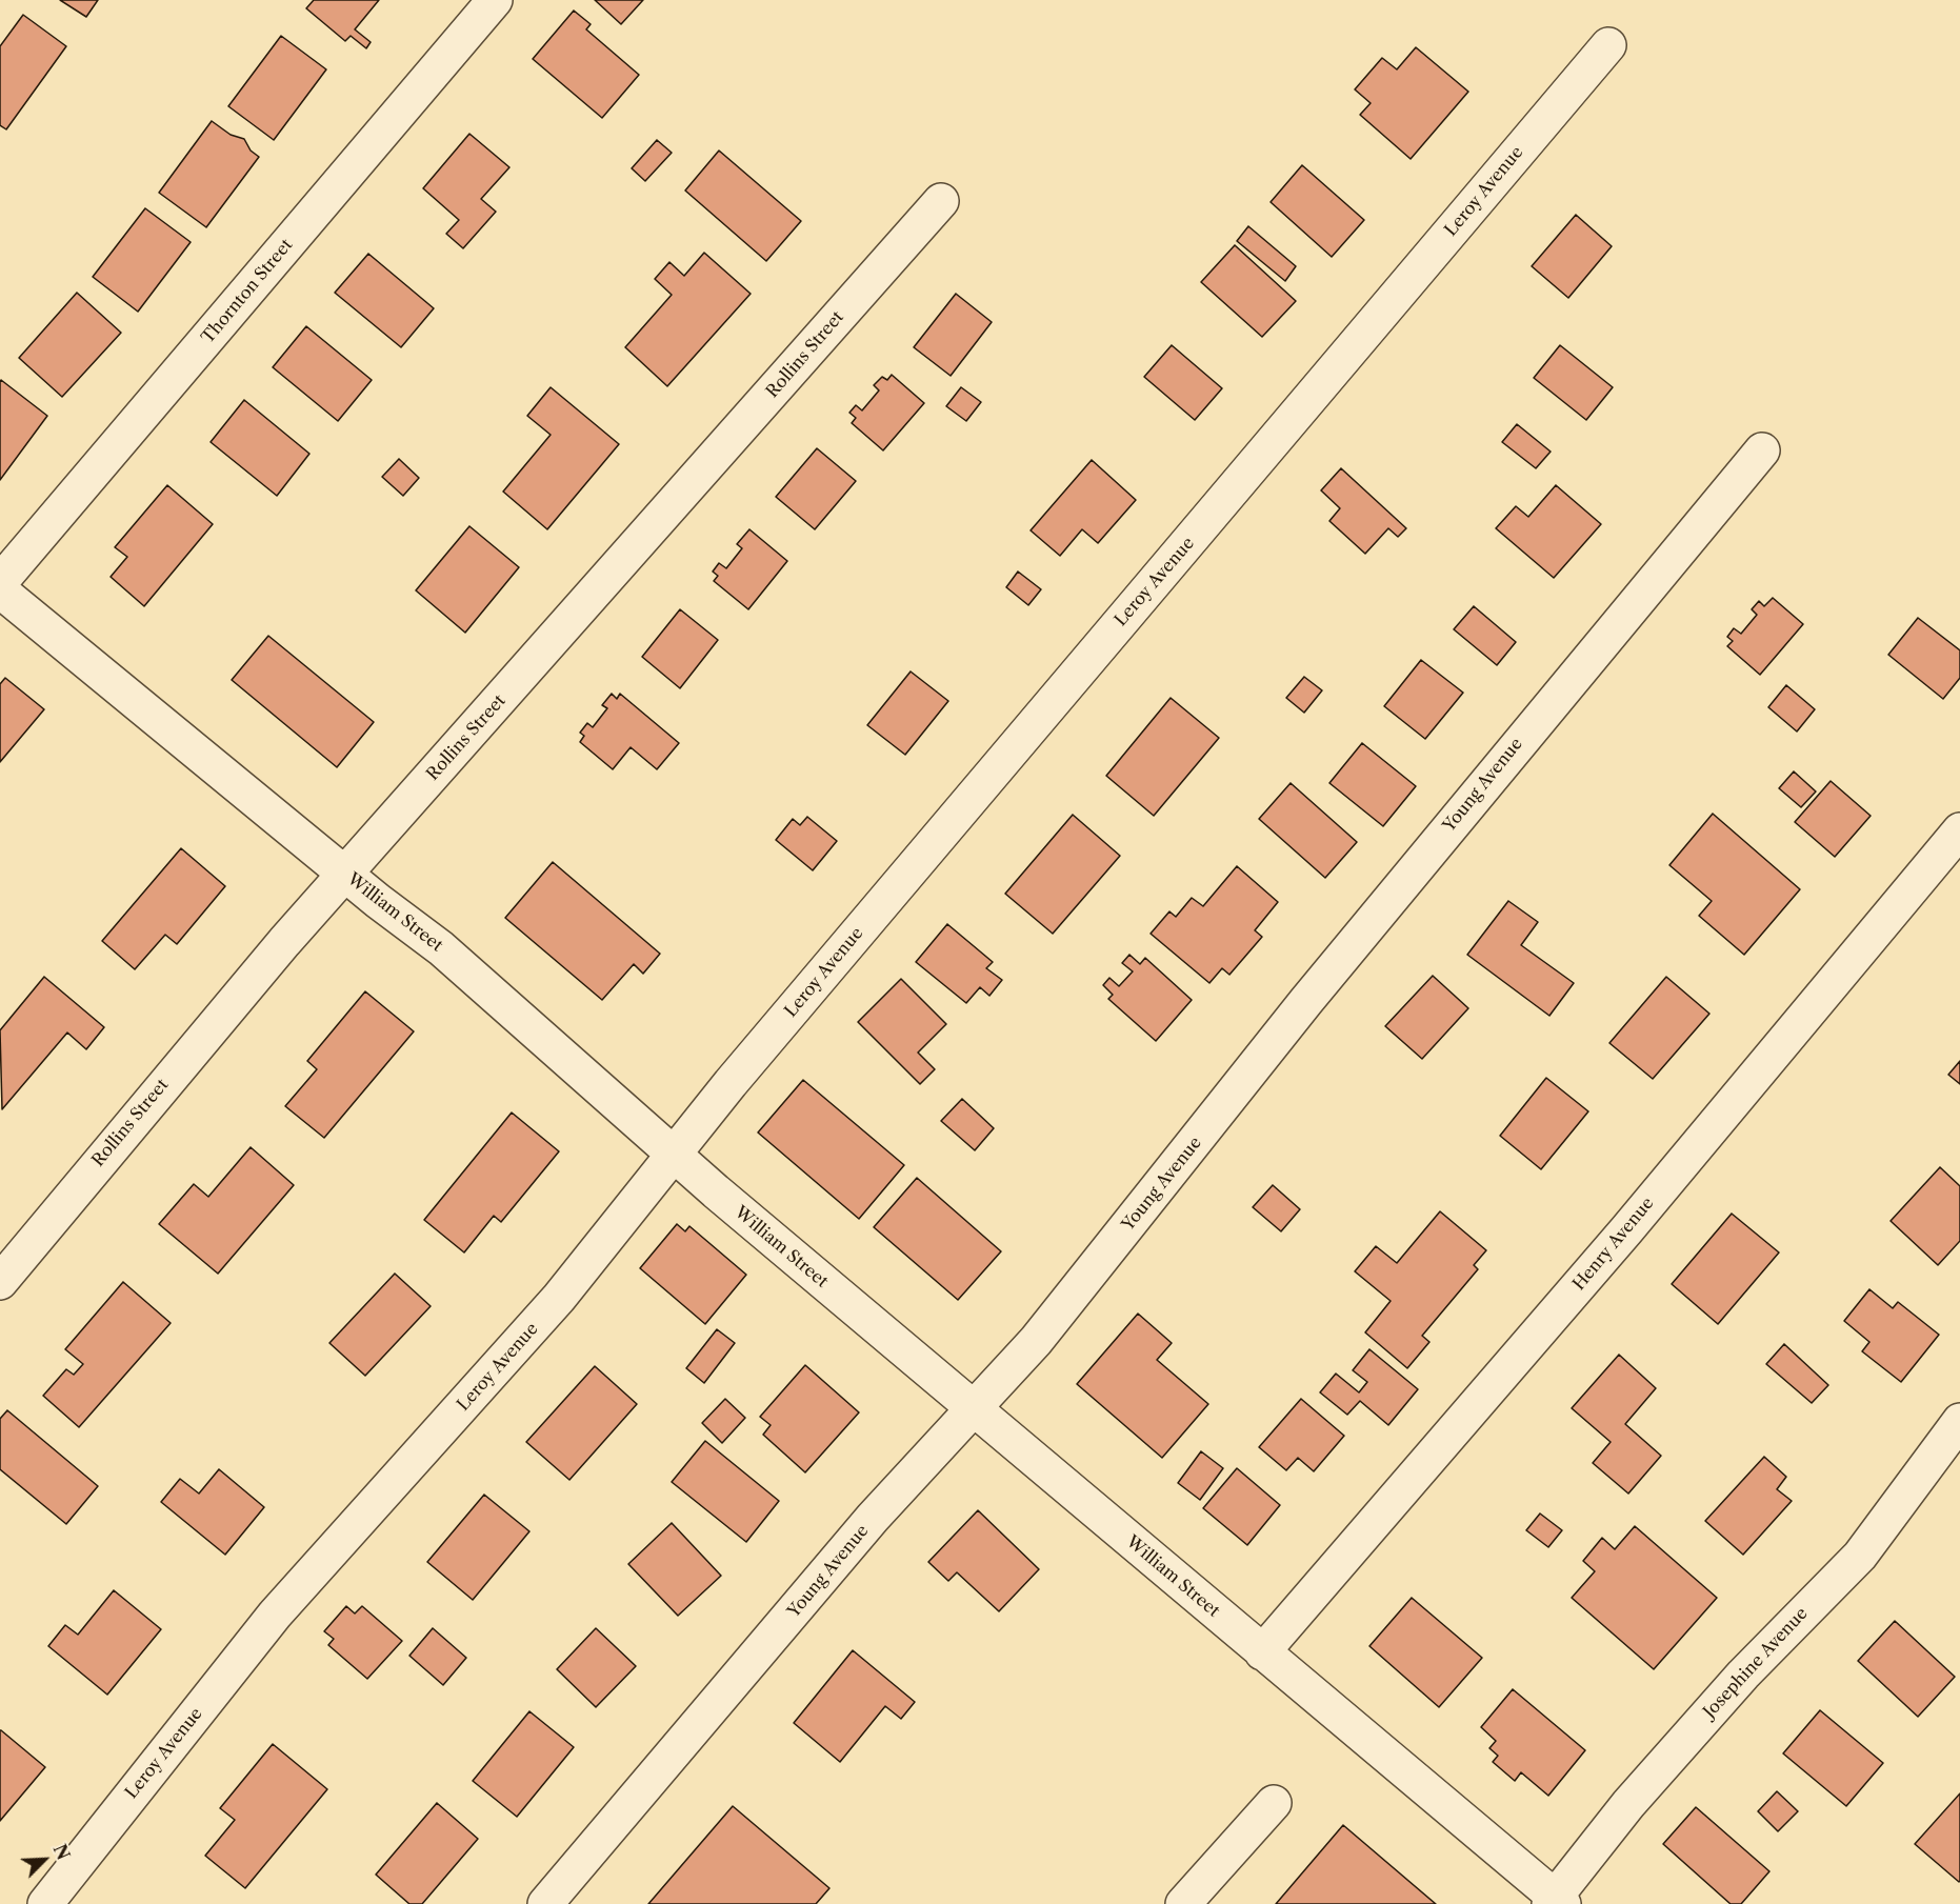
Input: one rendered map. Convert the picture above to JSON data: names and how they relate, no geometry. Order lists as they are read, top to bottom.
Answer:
{
  "streets": {
    "street": [
      "Leroy Avenue",
      "Thornton Street",
      "Rollins Street",
      "Young Avenue",
      "William Street",
      "Henry Avenue",
      "Josephine Avenue"
    ]
  },
  "crossings": [
    ["Leroy Avenue", "William Street"],
    ["Rollins Street", "William Street"],
    ["Young Avenue", "William Street"],
    ["William Street", "Henry Avenue"],
    ["William Street", "Josephine Avenue"]
  ],
  "north": "top right"
}
